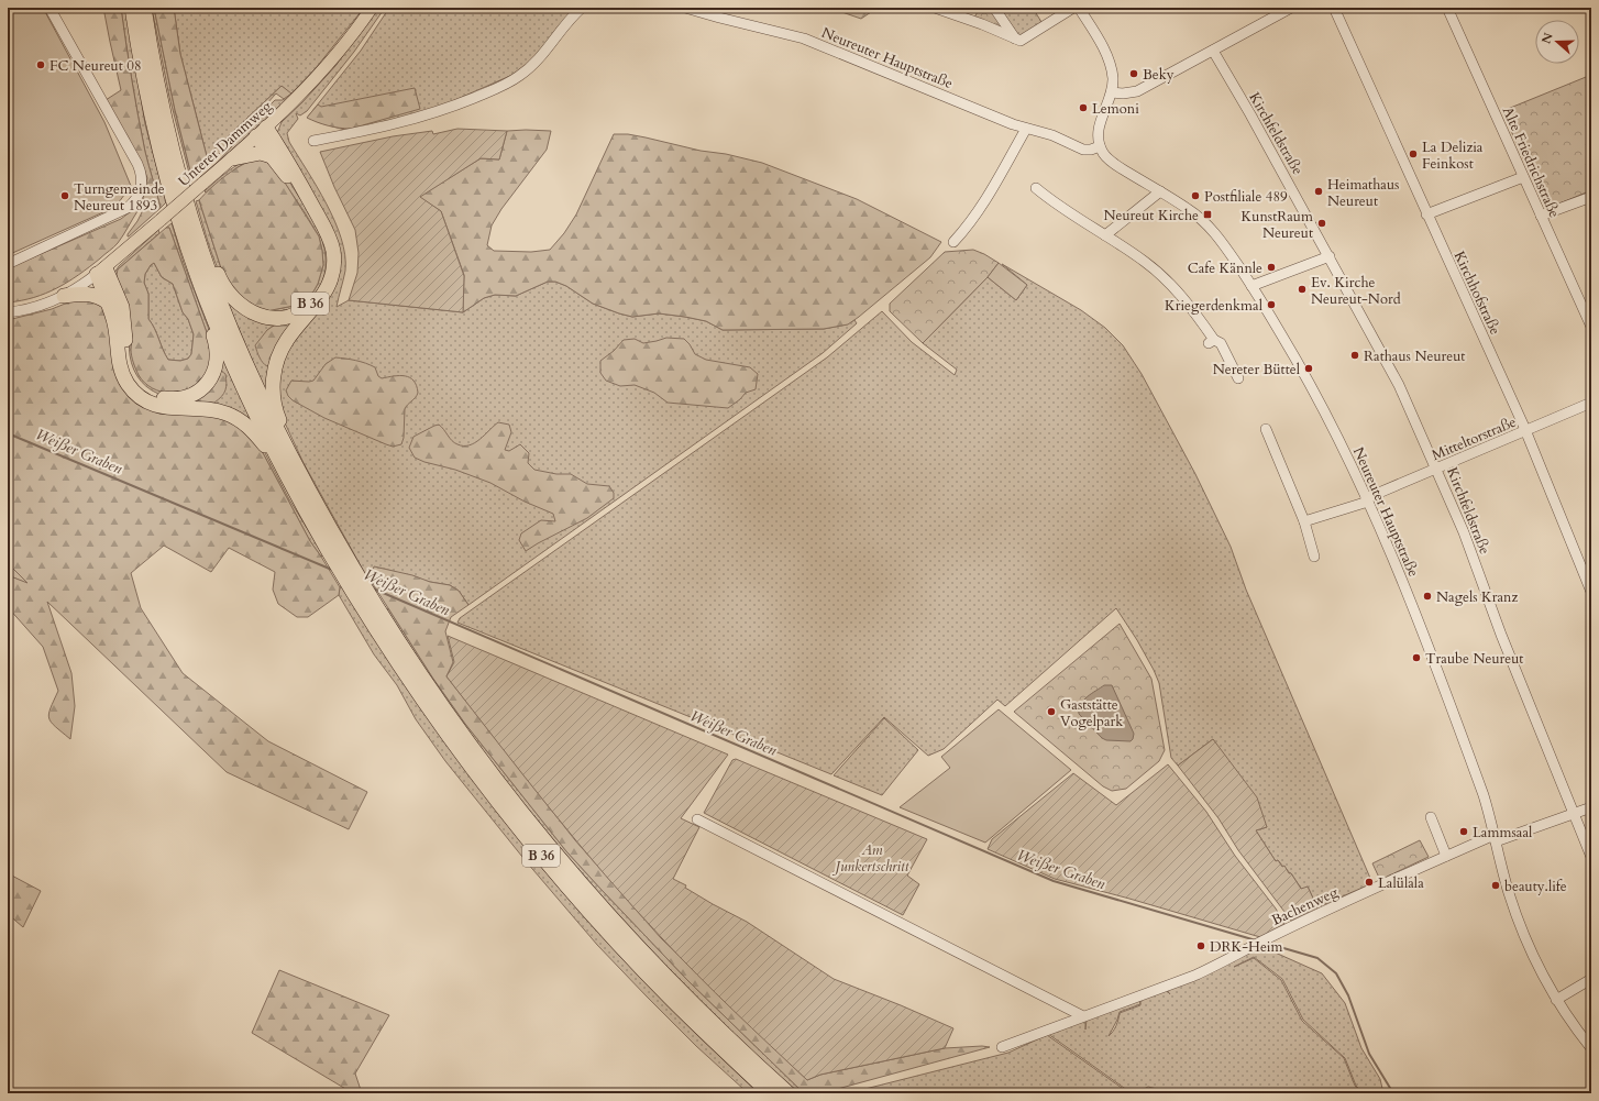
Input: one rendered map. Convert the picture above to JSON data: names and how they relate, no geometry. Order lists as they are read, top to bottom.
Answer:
{
  "streets": {
    "highway": ["B 36"],
    "main road": ["Unterer Dammweg"],
    "street": [
      "Neureuter Hauptstraße",
      "Kirchfeldstraße",
      "Alte Friedrichstraße",
      "Kirchhofstraße",
      "Mitteltorstraße",
      "Bachenweg"
    ]
  },
  "crossings": [
    ["Neureuter Hauptstraße", "Mitteltorstraße"],
    ["Neureuter Hauptstraße", "Bachenweg"],
    ["Kirchfeldstraße", "Mitteltorstraße"],
    ["Kirchfeldstraße", "Bachenweg"],
    ["Unterer Dammweg", "B 36"],
    ["Kirchhofstraße", "Mitteltorstraße"]
  ],
  "water": ["Weißer Graben"],
  "parks": ["Am Junkertschritt"],
  "places": {
    "other": [
      "FC Neureut 08",
      "Beky",
      "Lemoni",
      "La Delizia Feinkost",
      "Heimathaus Neureut",
      "Turngemeinde Neureut 1893",
      "Postfiliale 489",
      "KunstRaum Neureut",
      "Cafe Kännle",
      "Ev. Kirche Neureut-Nord",
      "Kriegerdenkmal",
      "Rathaus Neureut",
      "Nereter Büttel",
      "Nagels Kranz",
      "Traube Neureut",
      "Gaststätte Vogelpark",
      "Lammsaal",
      "Lalülala",
      "beauty.life",
      "DRK-Heim"
    ],
    "transit": ["Neureut Kirche"]
  },
  "north": "left"
}
